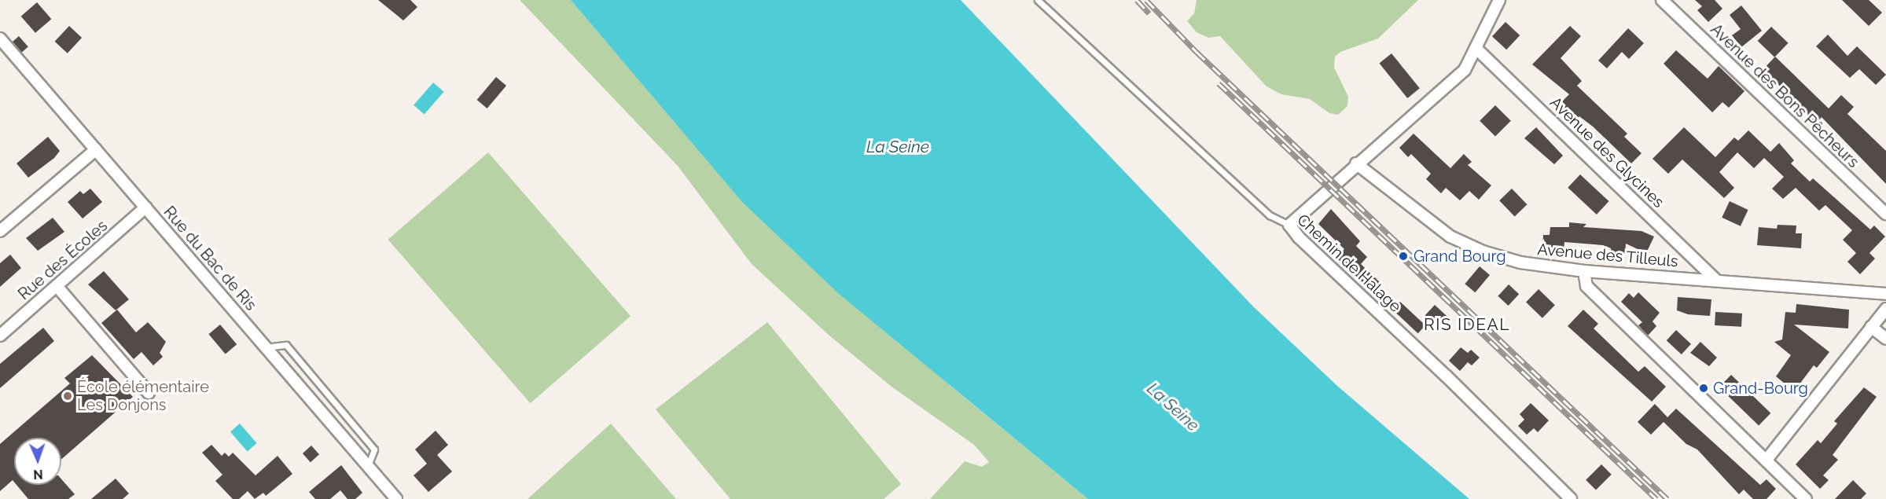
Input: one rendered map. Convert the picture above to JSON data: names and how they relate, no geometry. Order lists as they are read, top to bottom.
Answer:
{
  "streets": {
    "street": [
      "Avenue des Bons Pêcheurs",
      "Avenue des Glycines",
      "Avenue des Tilleuls",
      "Rue du Bac de Ris",
      "Rue des Écoles",
      "Chemin de Halage"
    ]
  },
  "crossings": [
    ["Avenue des Glycines", "Avenue des Tilleuls"],
    ["Rue du Bac de Ris", "Rue des Écoles"]
  ],
  "districts": ["RIS IDEAL"],
  "water": ["La Seine"],
  "places": ["Grand Bourg", "Grand-Bourg", "École élémentaire Les Donjons"],
  "north": "bottom"
}
